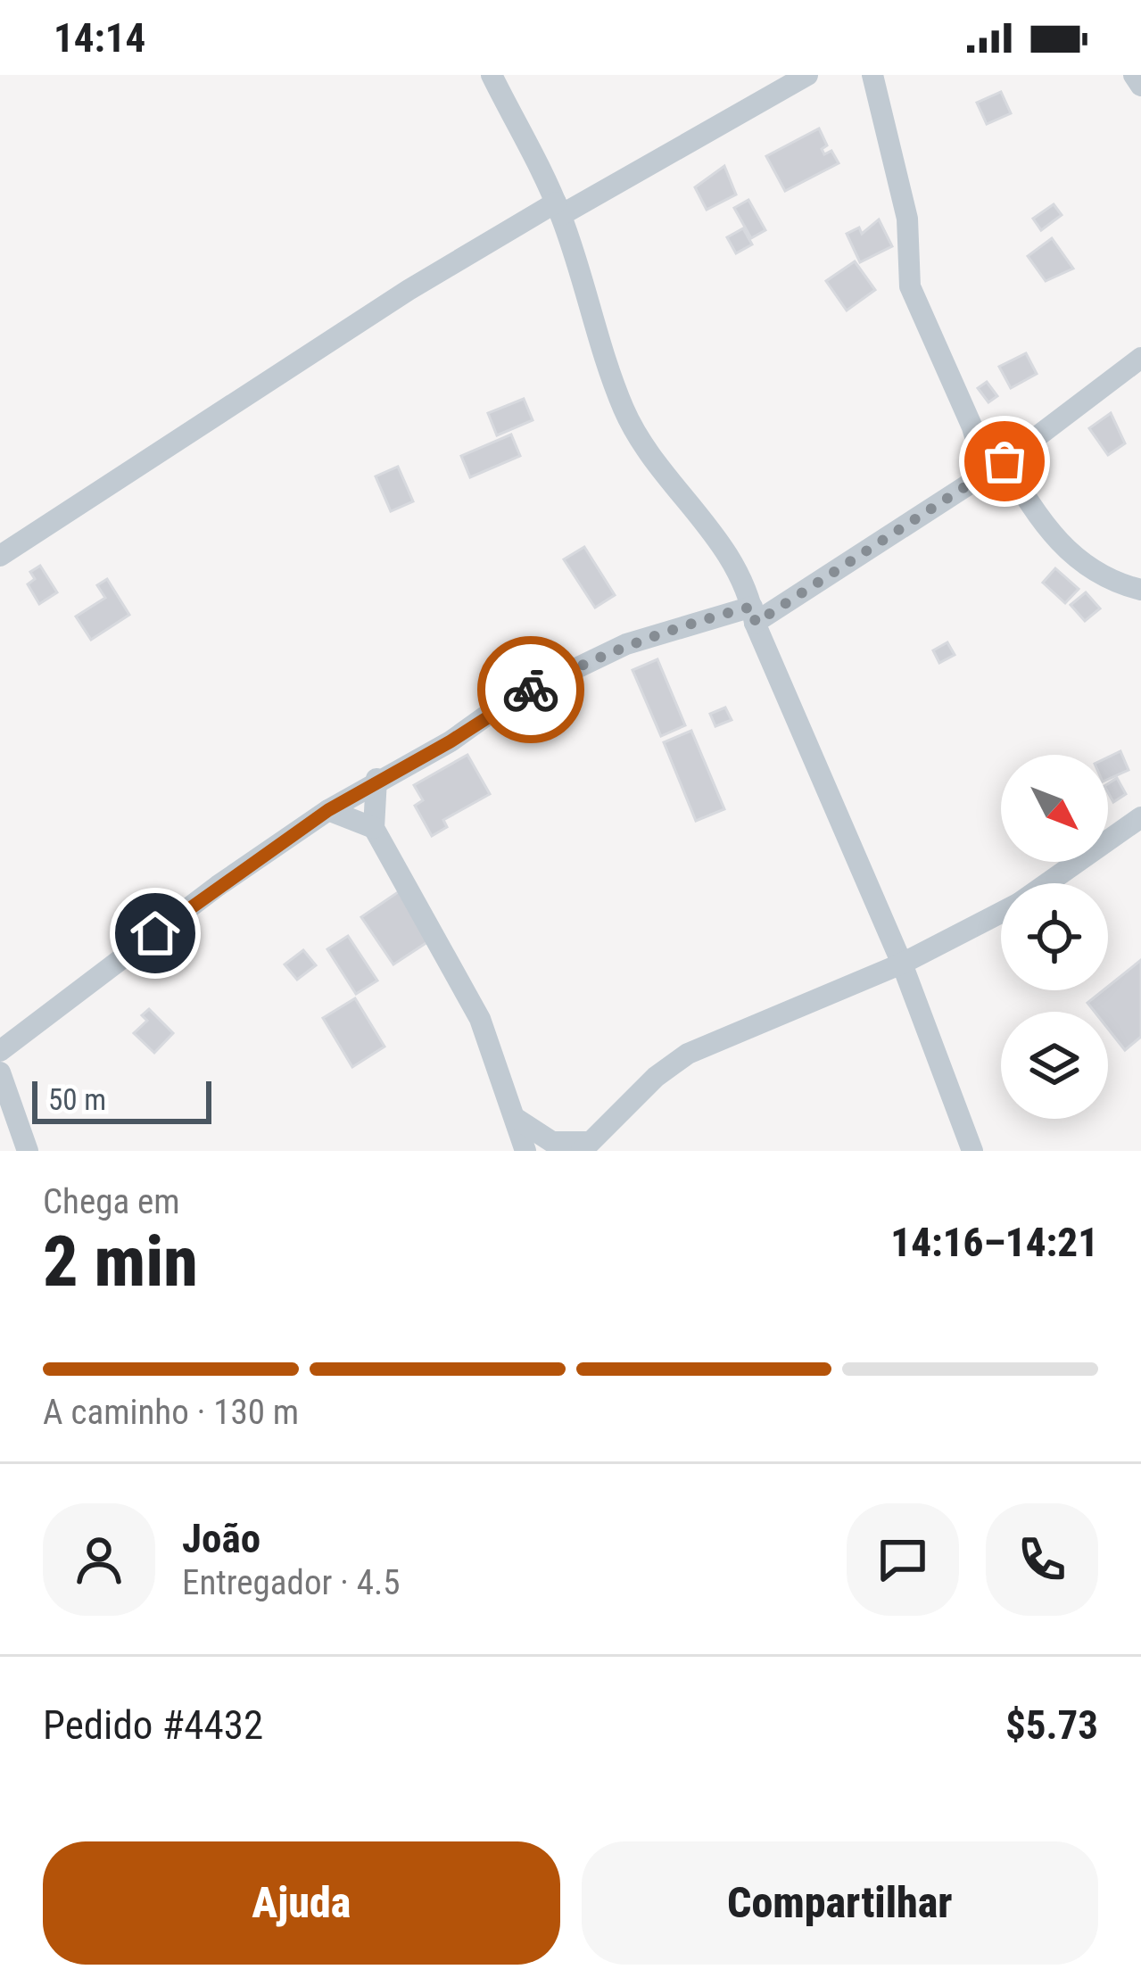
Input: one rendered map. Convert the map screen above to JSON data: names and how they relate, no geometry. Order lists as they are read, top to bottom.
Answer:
{
  "scale_bar": "50 m",
  "north": "bottom right",
  "page": {
    "status": "14:14",
    "scale": "50 m",
    "heading": ["2 min", "Chega em", "14:16–14:21"],
    "panel": [
      "João",
      "Entregador · 4.5",
      "Pedido #4432",
      "$5.73"
    ],
    "bar": "A caminho · 130 m",
    "buttons": ["Ajuda", "Compartilhar"]
  }
}
